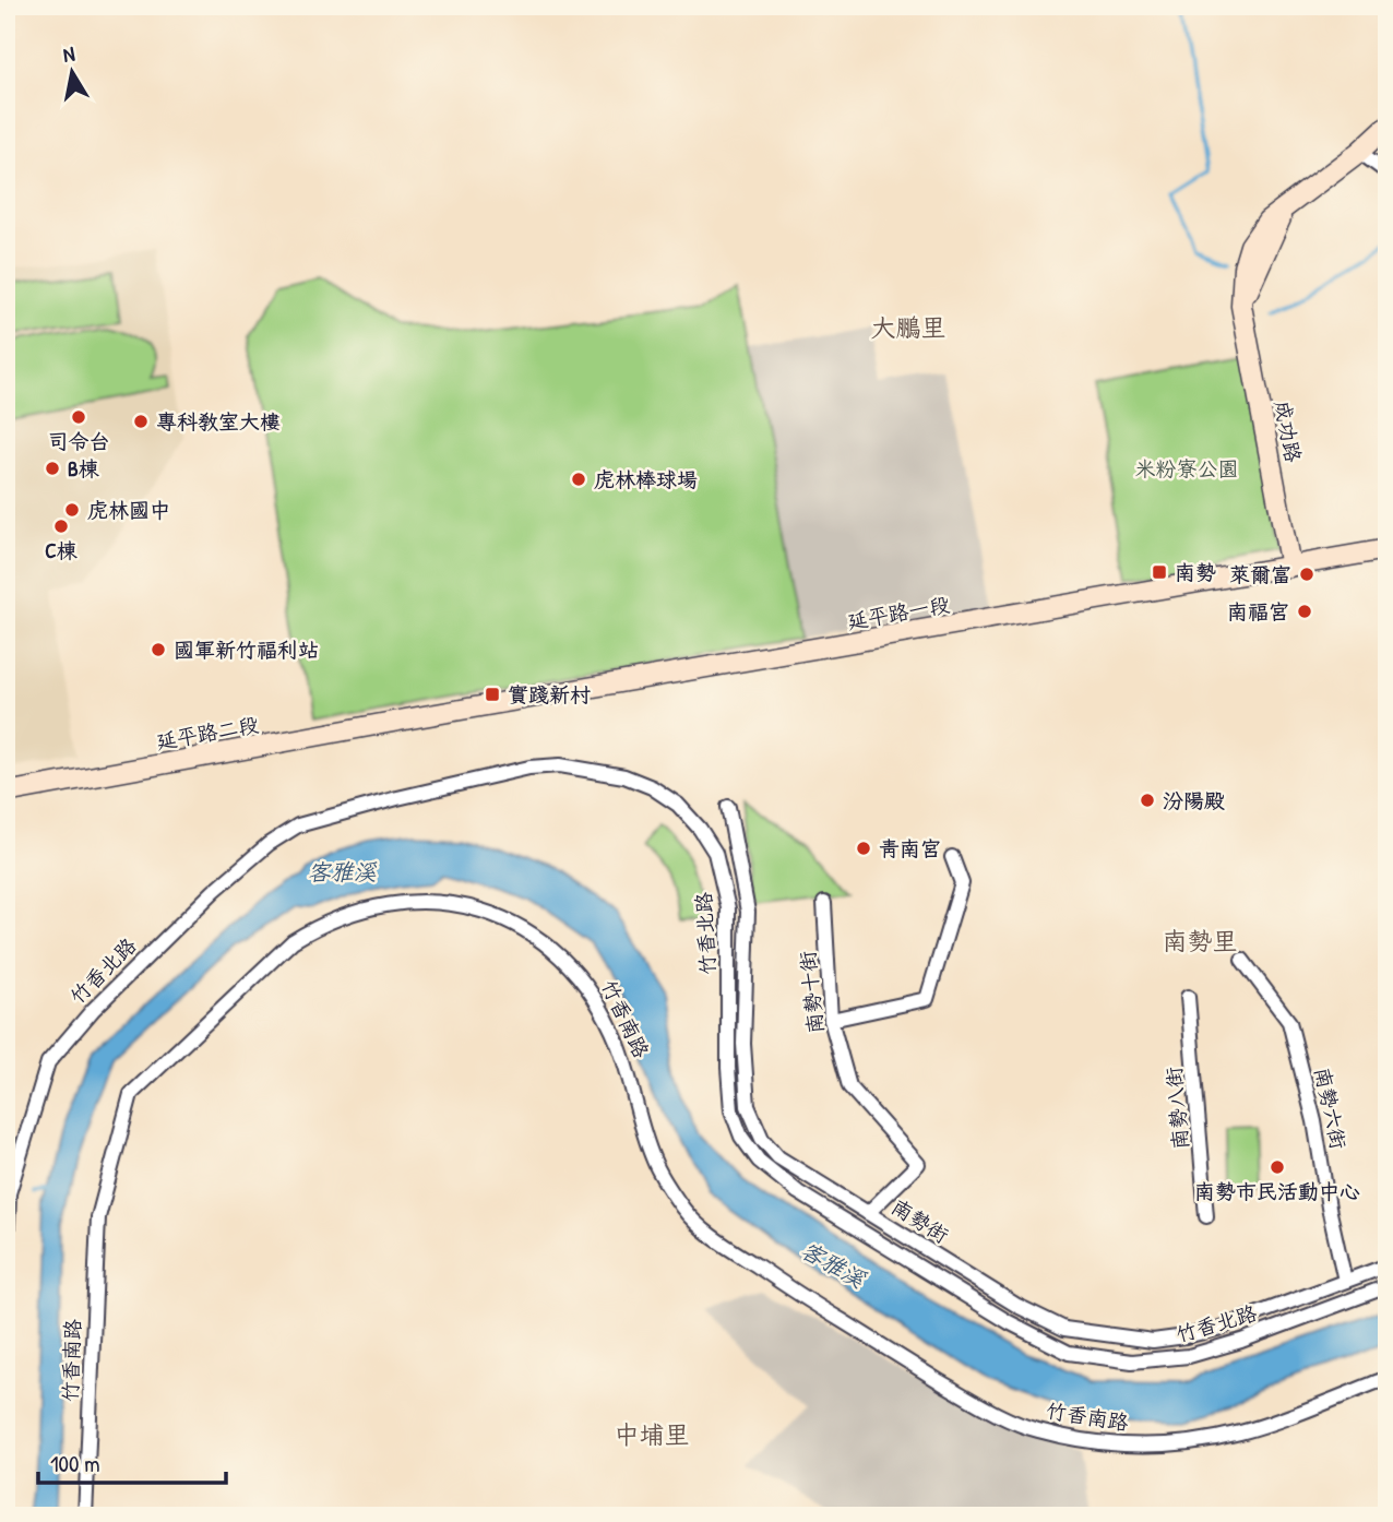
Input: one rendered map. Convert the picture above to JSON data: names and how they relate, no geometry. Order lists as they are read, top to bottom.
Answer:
{
  "streets": {
    "street": [
      "成功路",
      "延平路一段",
      "延平路二段",
      "竹香北路",
      "南勢十街",
      "竹香南路",
      "南勢八街",
      "南勢六街",
      "南勢街"
    ]
  },
  "crossings": [
    ["成功路", "延平路一段"],
    ["延平路一段", "延平路二段"],
    ["南勢十街", "南勢街"],
    ["南勢六街", "南勢街"]
  ],
  "districts": ["大鵬里", "南勢里", "中埔里"],
  "water": ["客雅溪"],
  "parks": ["米粉寮公園"],
  "places": {
    "other": [
      "司令台",
      "專科教室大樓",
      "B棟",
      "虎林棒球場",
      "虎林國中",
      "C棟",
      "萊爾富",
      "南福宮",
      "國軍新竹福利站",
      "汾陽殿",
      "青南宫",
      "南勢市民活動中心"
    ],
    "transit": ["南勢", "實踐新村"]
  },
  "scale_bar": "100 m",
  "north": "top"
}
